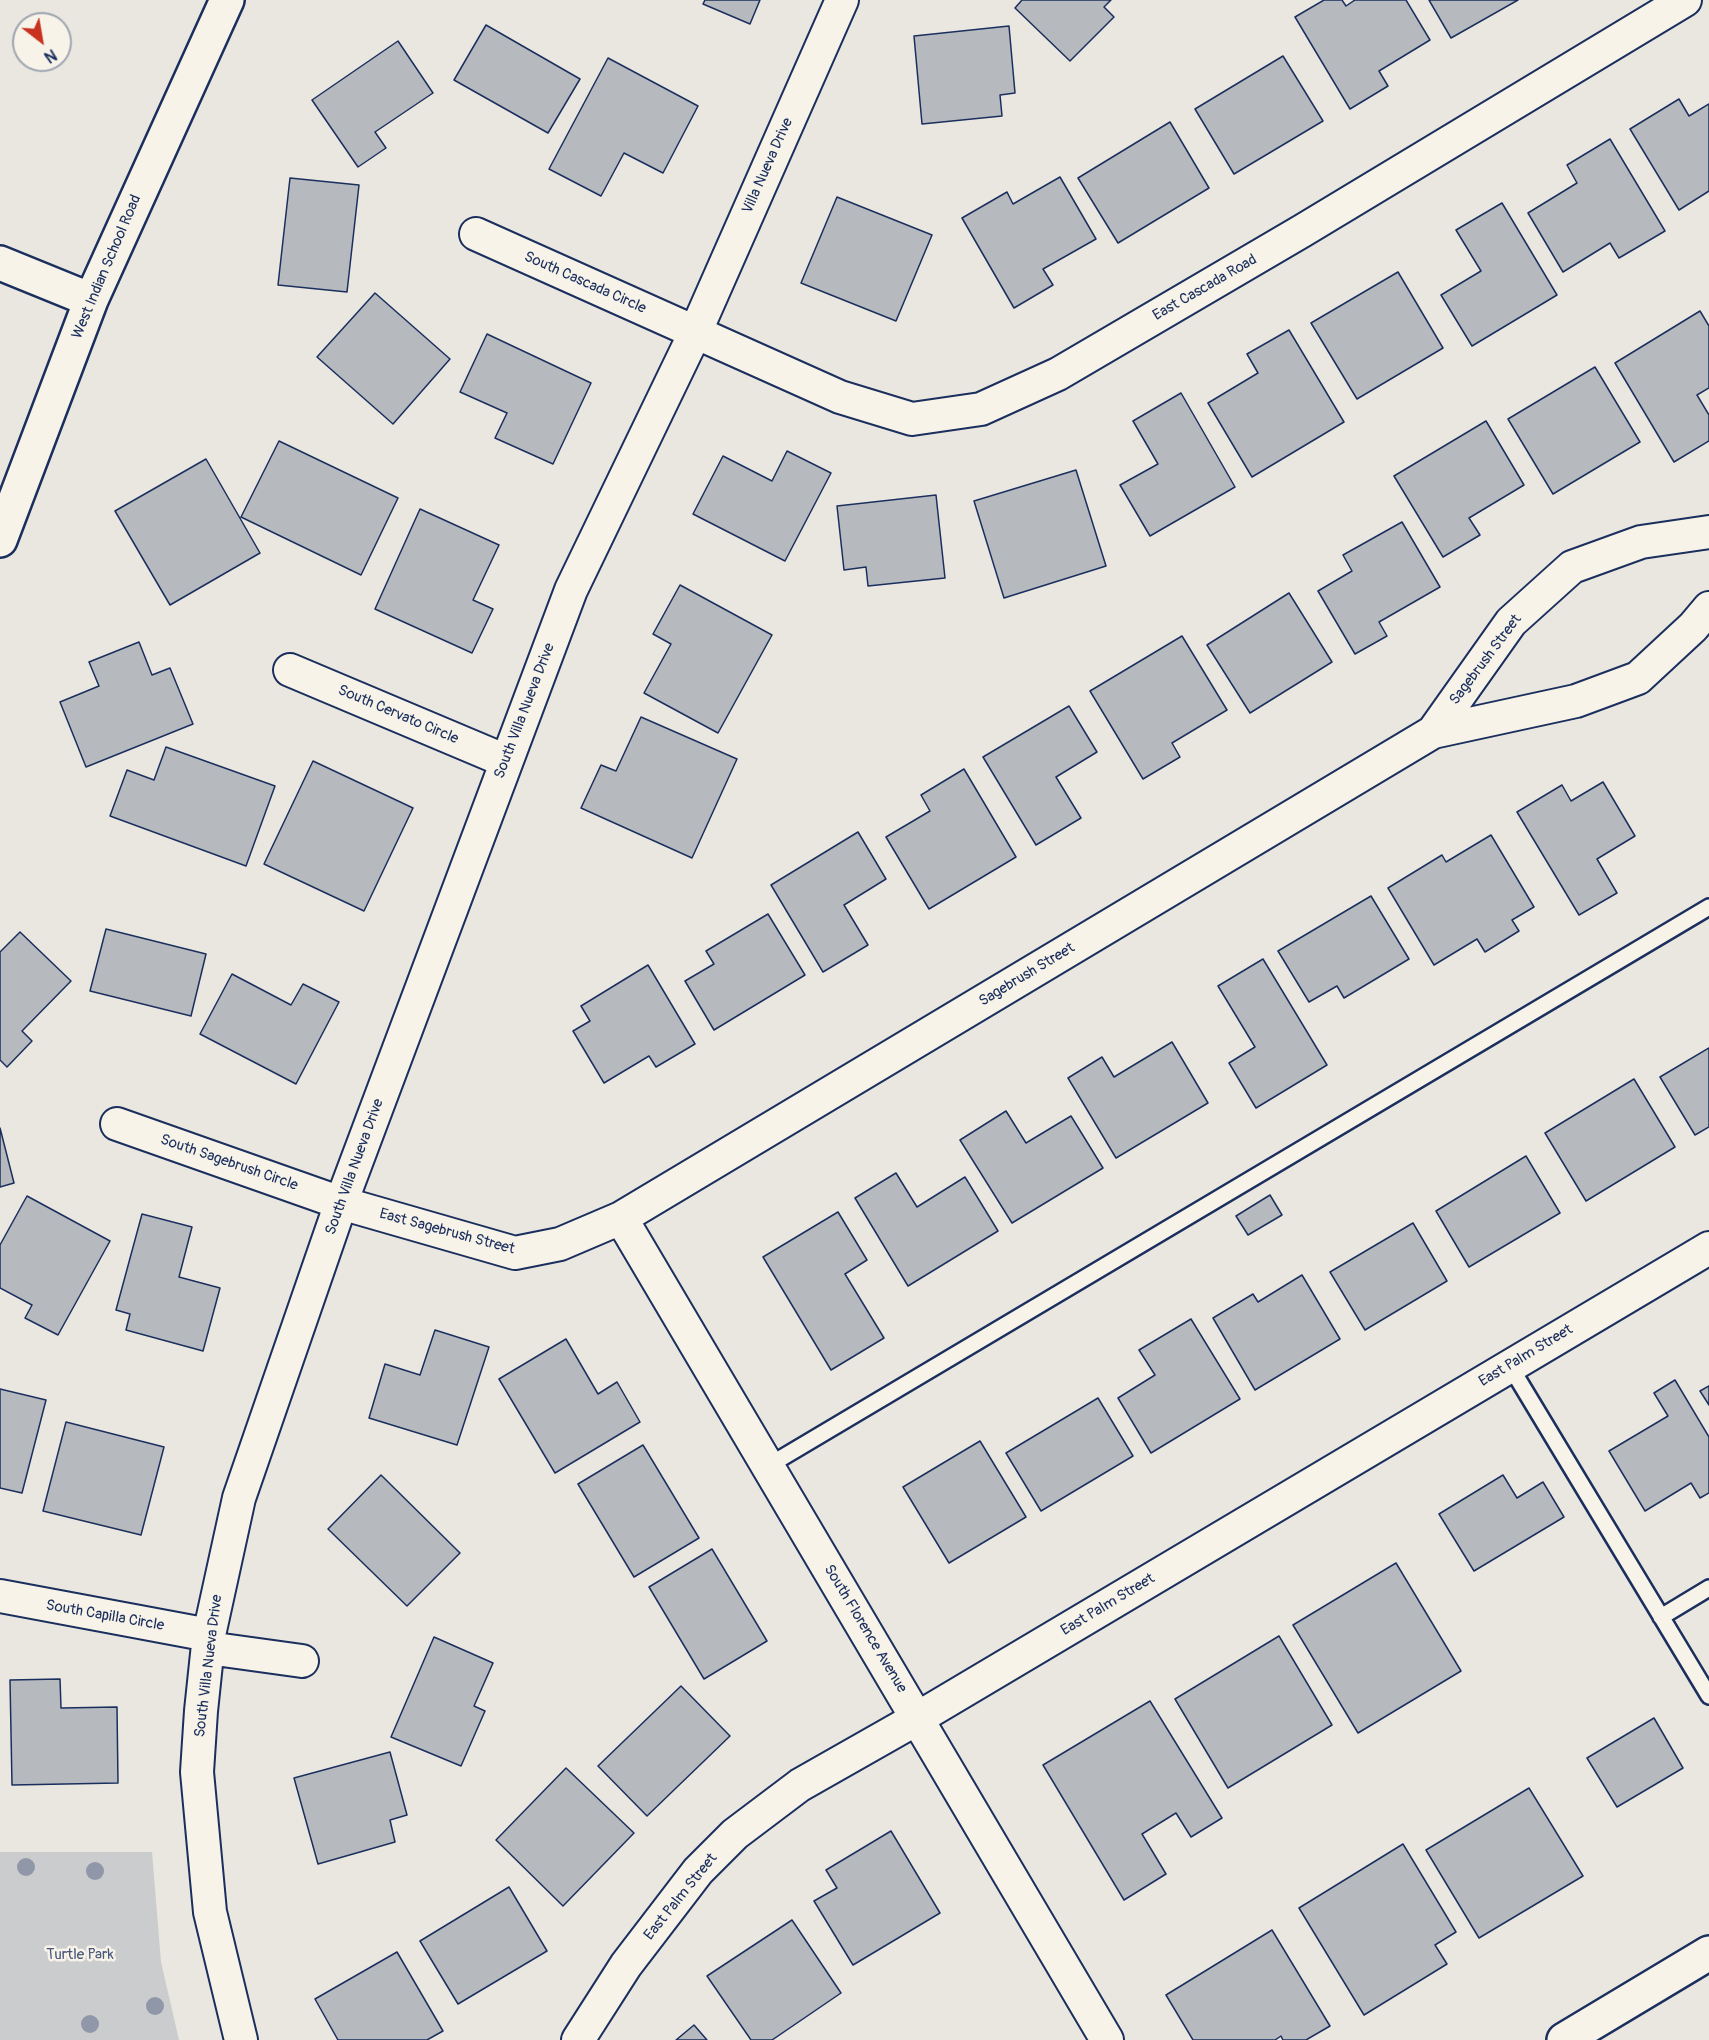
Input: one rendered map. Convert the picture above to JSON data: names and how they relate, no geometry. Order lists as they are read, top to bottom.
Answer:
{
  "streets": {
    "main road": ["West Indian School Road"],
    "street": [
      "Villa Nueva Drive",
      "South Cascada Circle",
      "East Cascada Road",
      "Sagebrush Street",
      "South Villa Nueva Drive",
      "South Cervato Circle",
      "South Sagebrush Circle",
      "East Sagebrush Street",
      "East Palm Street",
      "South Capilla Circle",
      "South Florence Avenue"
    ]
  },
  "crossings": [
    ["Villa Nueva Drive", "South Cascada Circle"],
    ["Villa Nueva Drive", "East Cascada Road"],
    ["Villa Nueva Drive", "South Villa Nueva Drive"],
    ["South Cascada Circle", "East Cascada Road"],
    ["South Cascada Circle", "South Villa Nueva Drive"],
    ["East Cascada Road", "South Villa Nueva Drive"],
    ["Sagebrush Street", "East Sagebrush Street"],
    ["Sagebrush Street", "South Florence Avenue"],
    ["South Villa Nueva Drive", "South Cervato Circle"],
    ["South Villa Nueva Drive", "South Sagebrush Circle"],
    ["South Villa Nueva Drive", "East Sagebrush Street"],
    ["South Villa Nueva Drive", "South Capilla Circle"],
    ["South Sagebrush Circle", "East Sagebrush Street"],
    ["East Sagebrush Street", "South Florence Avenue"],
    ["East Palm Street", "South Florence Avenue"]
  ],
  "parks": ["Turtle Park"],
  "north": "bottom right"
}
